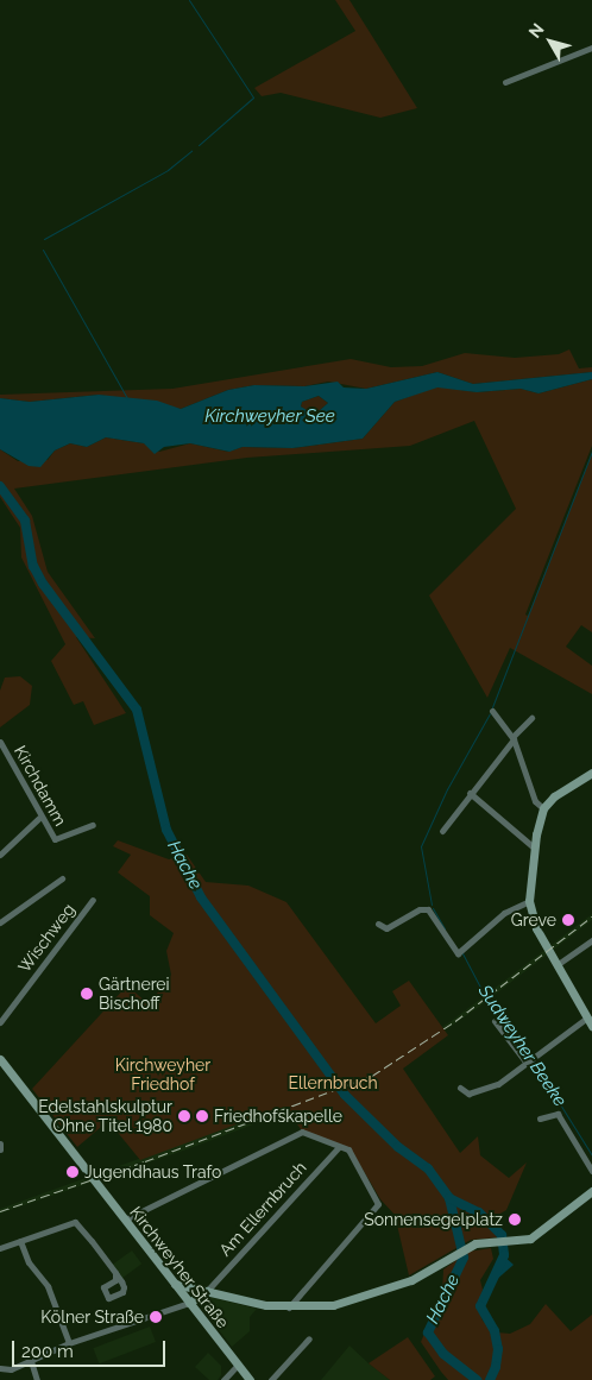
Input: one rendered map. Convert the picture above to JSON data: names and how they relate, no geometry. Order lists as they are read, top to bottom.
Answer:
{
  "streets": {
    "main road": ["Kirchweyher Straße"],
    "street": ["Kirchdamm", "Wischweg", "Am Ellernbruch"]
  },
  "water": ["Kirchweyher See", "Hache", "Sudweyher Beeke"],
  "parks": ["Kirchweyher Friedhof", "Ellernbruch"],
  "places": [
    "Greve",
    "Gärtnerei Bischoff",
    "Edelstahlskulptur Ohne Titel 1980",
    "Friedhofskapelle",
    "Jugendhaus Trafo",
    "Sonnensegelplatz",
    "Kölner Straße"
  ],
  "scale_bar": "200 m",
  "north": "top left"
}
